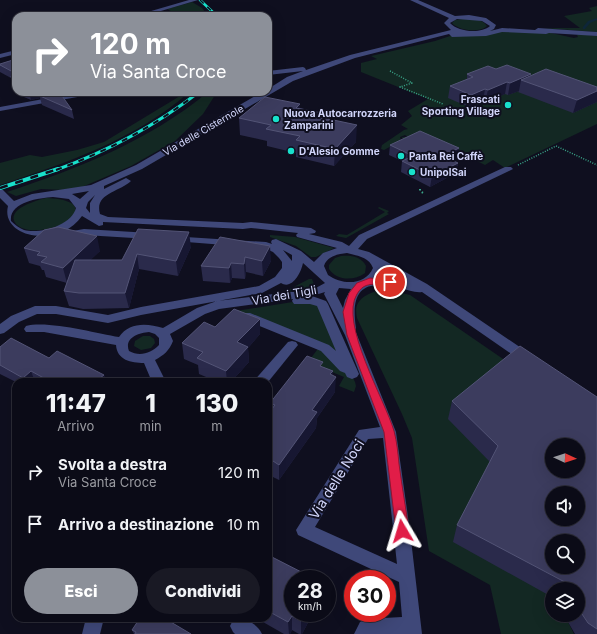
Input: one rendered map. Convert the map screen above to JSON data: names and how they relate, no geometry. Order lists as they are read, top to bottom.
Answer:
{
  "streets": {
    "street": ["Via delle Cisternole", "Via dei Tigli", "Via delle Noci"]
  },
  "places": [
    "Frascati Sporting Village",
    "Nuova Autocarrozzeria Zamparini",
    "D'Alesio Gomme",
    "Panta Rei Caffè",
    "UnipolSai"
  ],
  "north": "right",
  "page": {
    "turn": ["120 m", "Via Santa Croce"],
    "eta": [
      "11:47",
      "Arrivo",
      "1",
      "min",
      "130",
      "m"
    ],
    "list": [
      {
        "name": "Svolta a destra",
        "note": "Via Santa Croce",
        "value": "120 m"
      },
      {
        "name": "Arrivo a destinazione",
        "value": "10 m"
      }
    ],
    "buttons": ["Esci", "Condividi"],
    "speed": "28 km/h",
    "limit": "30"
  }
}
